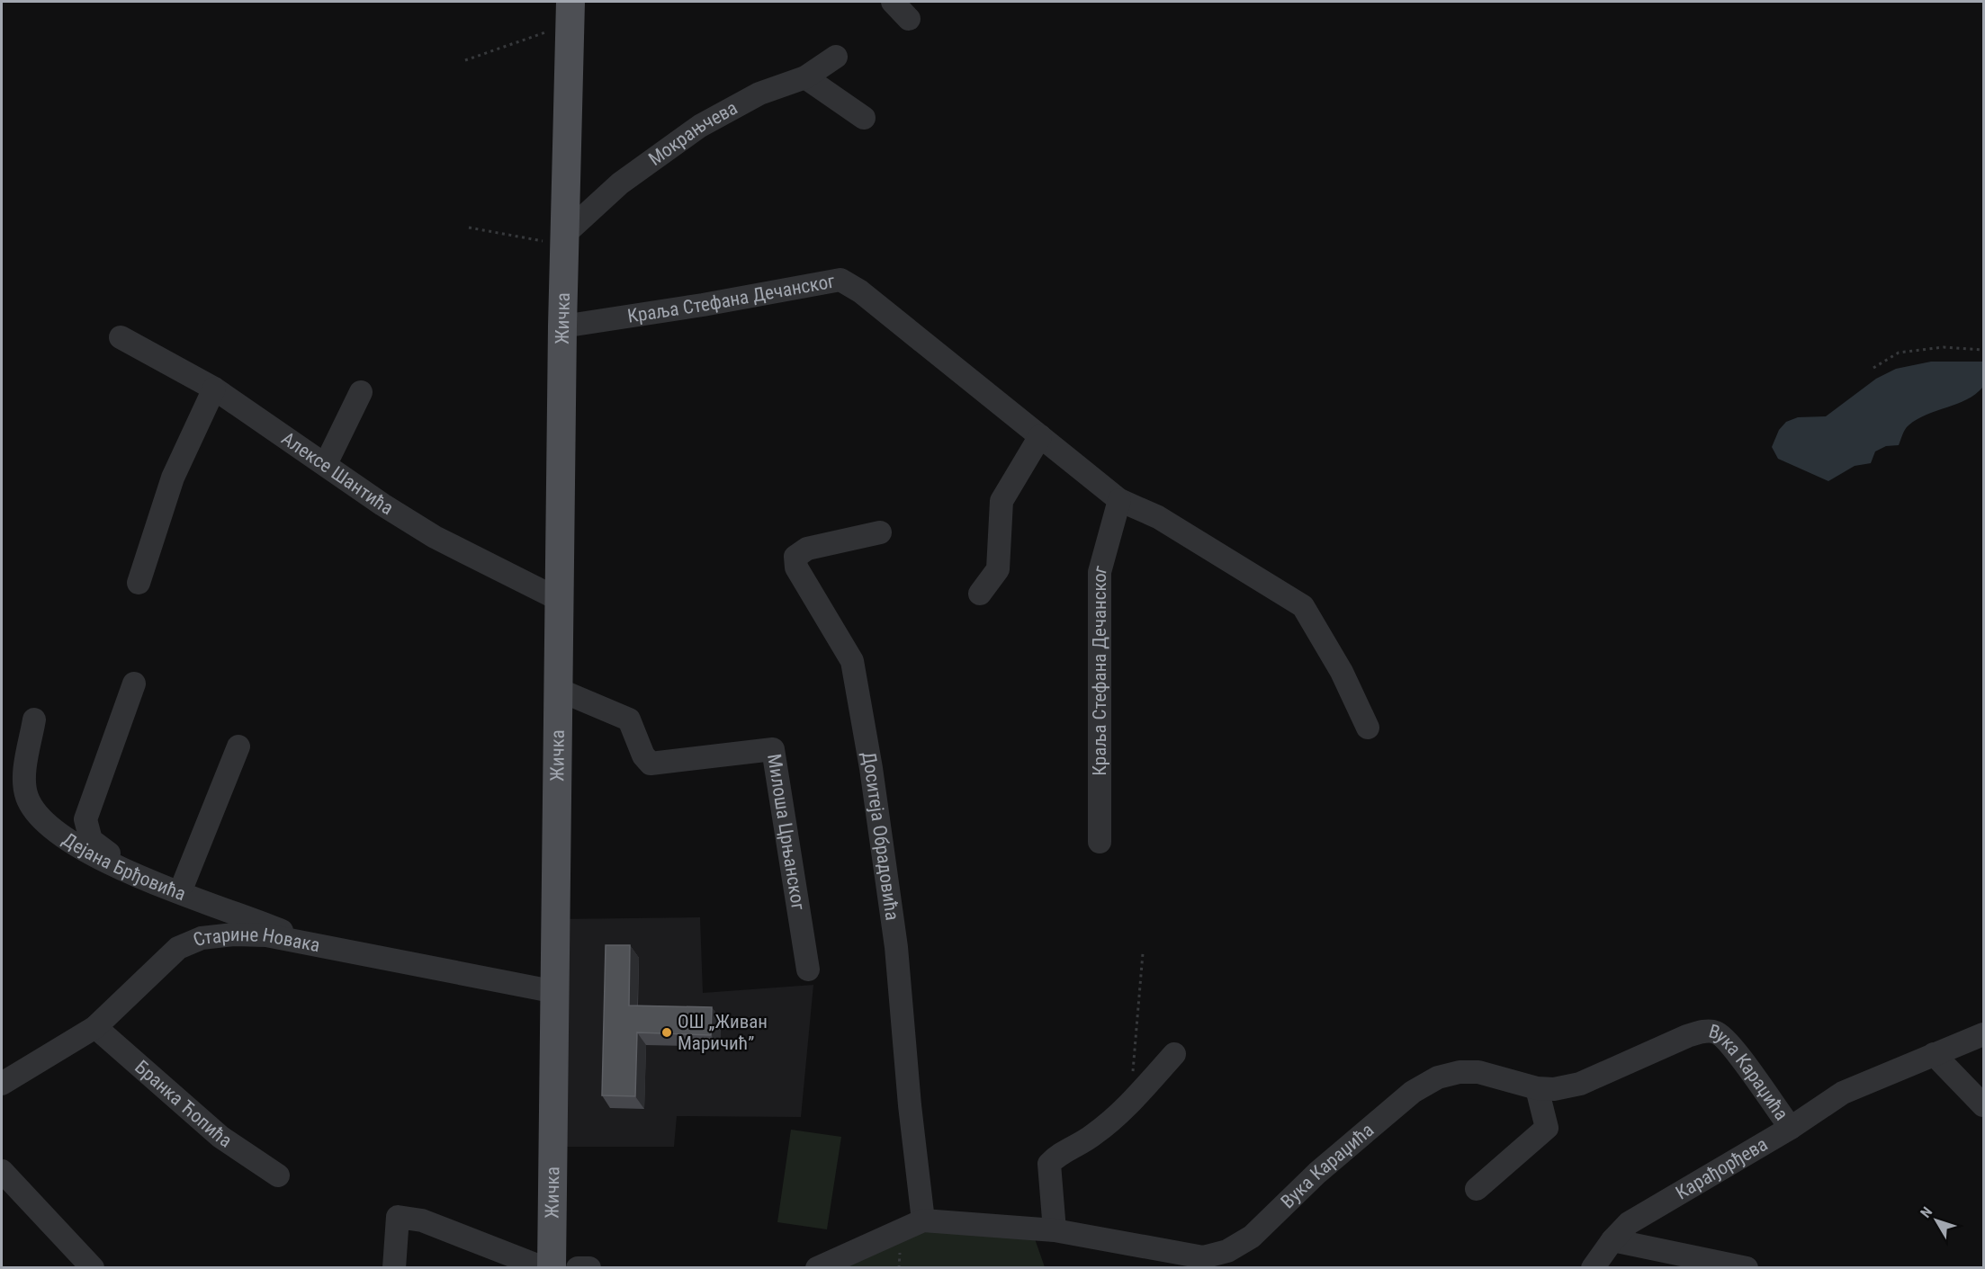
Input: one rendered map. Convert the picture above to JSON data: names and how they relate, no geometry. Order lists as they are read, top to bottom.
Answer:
{
  "streets": {
    "main road": ["Жичка"],
    "street": [
      "Мокрањчева",
      "Краља Стефана Дечанског",
      "Алексе Шантића",
      "Милоша Црњанског",
      "Доситеја Обрадовића",
      "Дејана Брђовића",
      "Старине Новака",
      "Вука Караџића",
      "Бранка Ћопића",
      "Карађорђева"
    ]
  },
  "crossings": [
    ["Мокрањчева", "Жичка"],
    ["Краља Стефана Дечанског", "Жичка"],
    ["Жичка", "Алексе Шантића"],
    ["Жичка", "Милоша Црњанског"],
    ["Жичка", "Старине Новака"],
    ["Доситеја Обрадовића", "Вука Караџића"],
    ["Дејана Брђовића", "Старине Новака"],
    ["Старине Новака", "Бранка Ћопића"],
    ["Вука Караџића", "Карађорђева"]
  ],
  "places": ["ОШ „Живан Маричић”"],
  "north": "top left"
}
